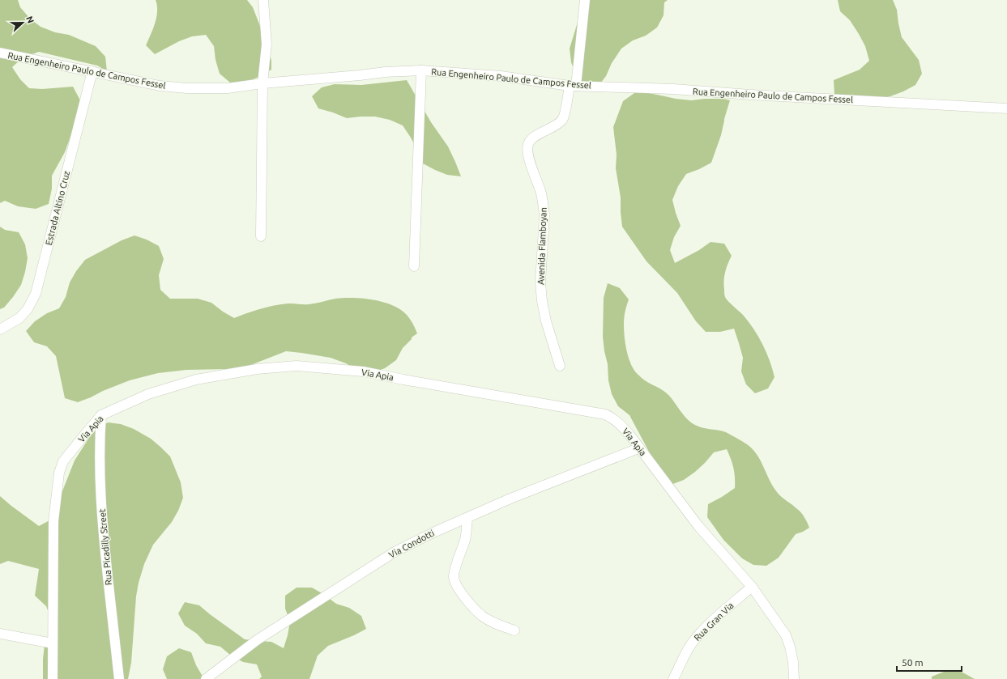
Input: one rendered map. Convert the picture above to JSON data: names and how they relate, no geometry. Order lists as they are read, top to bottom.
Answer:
{
  "streets": {
    "street": [
      "Rua Engenheiro Paulo de Campos Fessel",
      "Estrada Altino Cruz",
      "Avenida Flamboyan",
      "Via Apia",
      "Via Condotti",
      "Rua Picadilly Street",
      "Rua Gran Via"
    ]
  },
  "crossings": [
    ["Rua Engenheiro Paulo de Campos Fessel", "Estrada Altino Cruz"],
    ["Rua Engenheiro Paulo de Campos Fessel", "Avenida Flamboyan"],
    ["Via Apia", "Via Condotti"],
    ["Via Apia", "Rua Picadilly Street"],
    ["Via Apia", "Rua Gran Via"]
  ],
  "scale_bar": "50 m",
  "north": "right"
}
